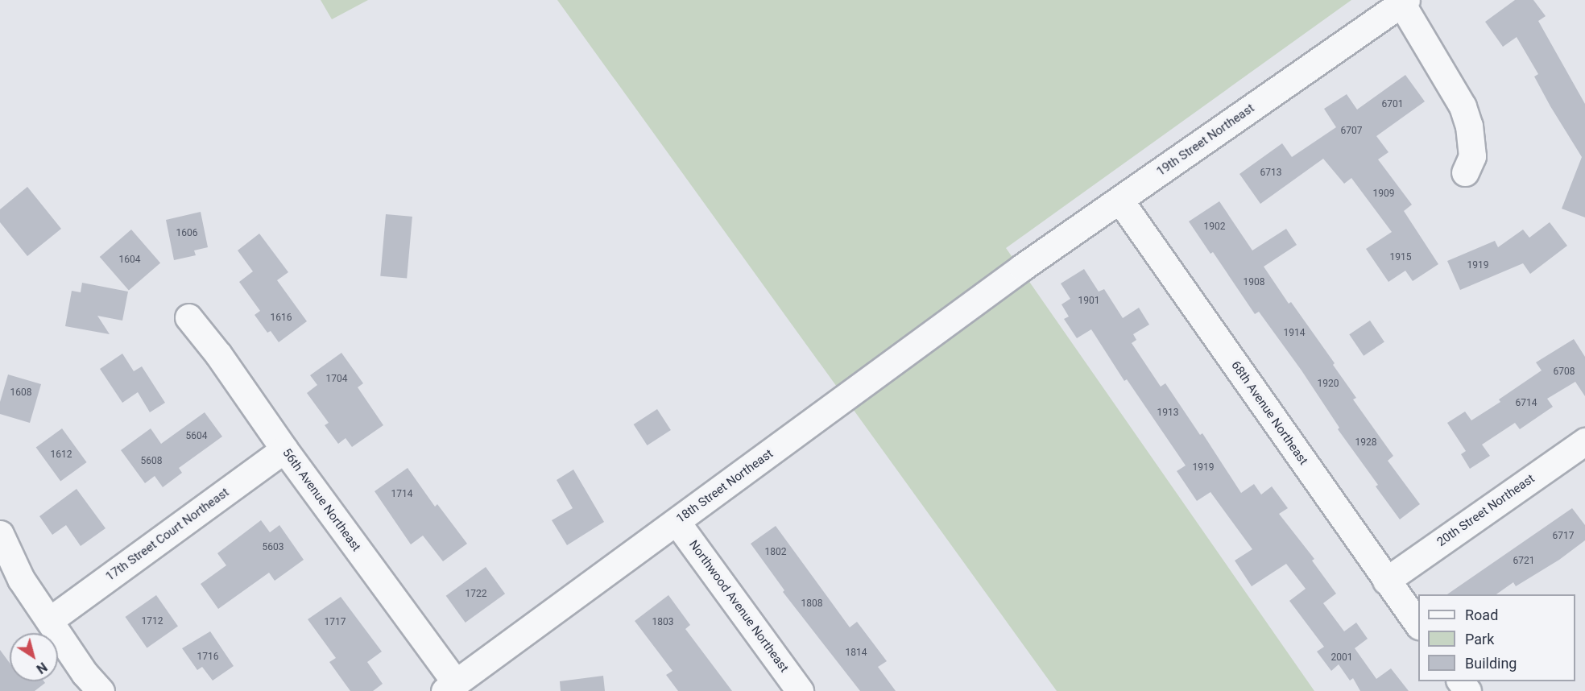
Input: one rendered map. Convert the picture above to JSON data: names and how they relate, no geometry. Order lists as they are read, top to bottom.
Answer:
{
  "streets": {
    "street": [
      "19th Street Northeast",
      "68th Avenue Northeast",
      "18th Street Northeast",
      "56th Avenue Northeast",
      "20th Street Northeast",
      "17th Street Court Northeast",
      "Northwood Avenue Northeast"
    ]
  },
  "crossings": [
    ["19th Street Northeast", "68th Avenue Northeast"],
    ["19th Street Northeast", "18th Street Northeast"],
    ["68th Avenue Northeast", "20th Street Northeast"],
    ["18th Street Northeast", "56th Avenue Northeast"],
    ["18th Street Northeast", "Northwood Avenue Northeast"],
    ["56th Avenue Northeast", "17th Street Court Northeast"]
  ],
  "house_numbers": [
    "6701",
    "6707",
    "6713",
    "1909",
    "1902",
    "1606",
    "1915",
    "1604",
    "1919",
    "1908",
    "1901",
    "1616",
    "1914",
    "6708",
    "1704",
    "1920",
    "1608",
    "6714",
    "1913",
    "5604",
    "1928",
    "1612",
    "5608",
    "1919",
    "1714",
    "6717",
    "5603",
    "1802",
    "6721",
    "1722",
    "1808",
    "1712",
    "1717",
    "1803",
    "1814",
    "1716",
    "2001"
  ],
  "legend": ["Road", "Park", "Building"],
  "north": "bottom right"
}
